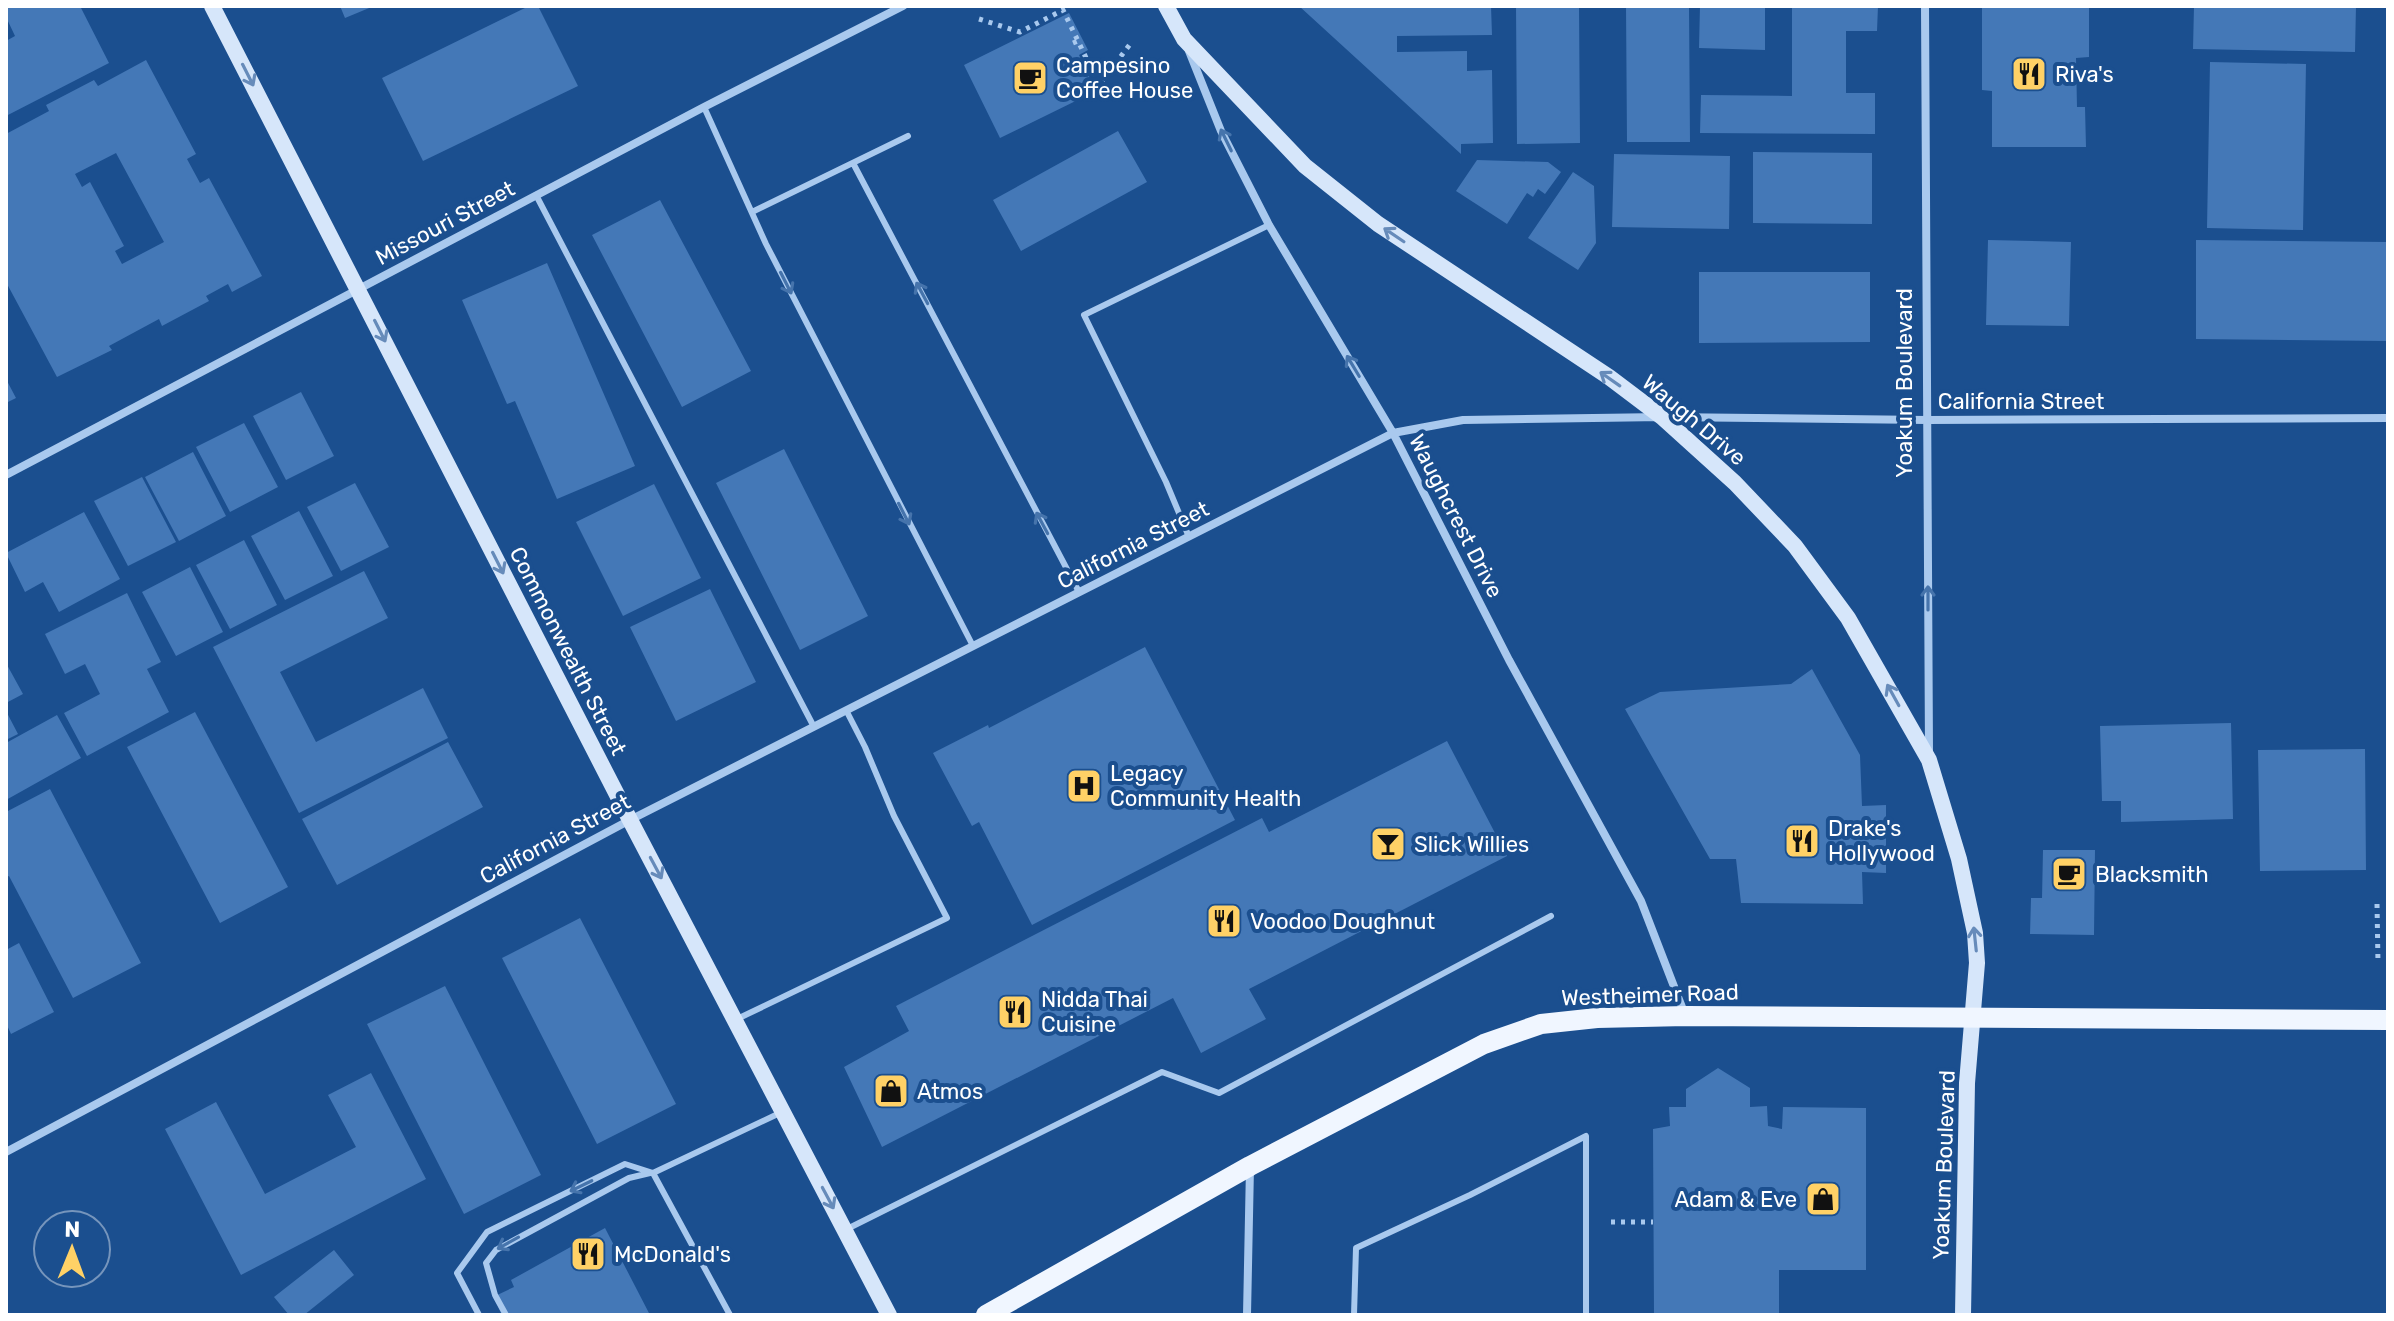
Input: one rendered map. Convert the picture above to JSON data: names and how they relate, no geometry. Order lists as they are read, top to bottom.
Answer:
{
  "streets": {
    "main road": [
      "Yoakum Boulevard",
      "Waugh Drive",
      "Commonwealth Street",
      "Westheimer Road"
    ],
    "street": ["Missouri Street", "California Street", "Waughcrest Drive"]
  },
  "crossings": [
    ["Missouri Street", "Commonwealth Street"],
    ["Yoakum Boulevard", "California Street"],
    ["Yoakum Boulevard", "Waugh Drive"],
    ["Yoakum Boulevard", "Westheimer Road"],
    ["California Street", "Waugh Drive"],
    ["California Street", "Waughcrest Drive"],
    ["California Street", "Commonwealth Street"],
    ["Waugh Drive", "Waughcrest Drive"],
    ["Waugh Drive", "Westheimer Road"],
    ["Waughcrest Drive", "Westheimer Road"]
  ],
  "one_way": ["Waugh Drive", "Waughcrest Drive", "Commonwealth Street"],
  "places": {
    "restaurant": [
      "Riva's",
      "Drake's Hollywood",
      "Voodoo Doughnut",
      "Nidda Thai Cuisine",
      "McDonald's"
    ],
    "cafe": ["Campesino Coffee House", "Blacksmith"],
    "hospital": ["Legacy Community Health"],
    "bar": ["Slick Willies"],
    "shop": ["Atmos", "Adam & Eve"]
  },
  "north": "top"
}
